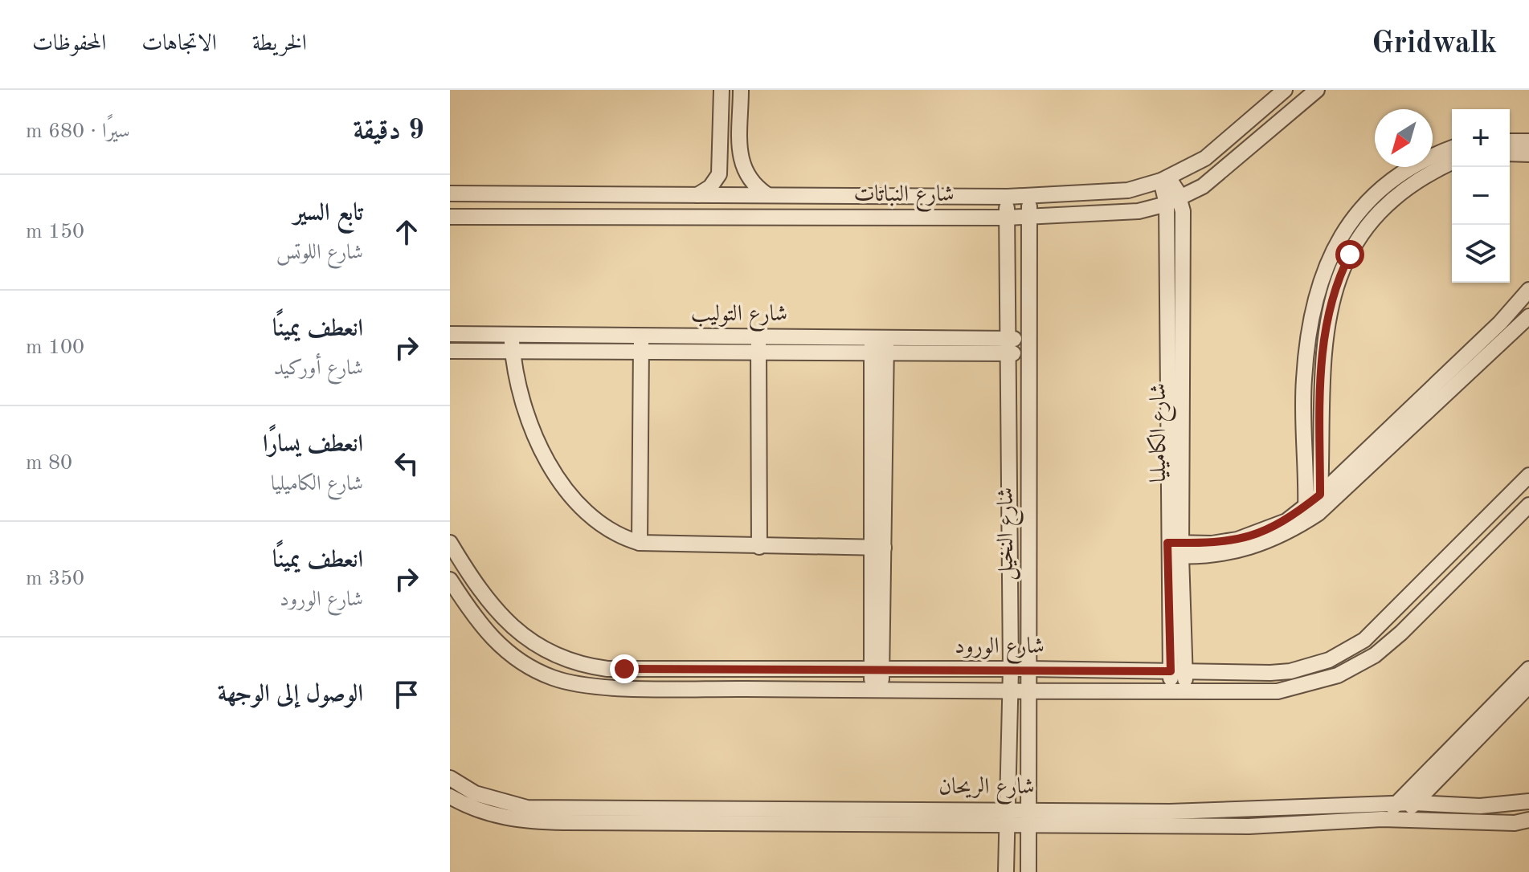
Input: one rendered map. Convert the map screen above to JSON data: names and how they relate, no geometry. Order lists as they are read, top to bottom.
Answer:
{
  "streets": {
    "street": [
      "شارع النباتات",
      "شارع التوليب",
      "شارع الكاميليا",
      "شارع النخيل",
      "شارع الورود",
      "شارع الريحان"
    ]
  },
  "crossings": [
    ["شارع النباتات", "شارع الكاميليا"],
    ["شارع النباتات", "شارع النخيل"],
    ["شارع التوليب", "شارع النخيل"],
    ["شارع الكاميليا", "شارع الورود"],
    ["شارع النخيل", "شارع الورود"],
    ["شارع النخيل", "شارع الريحان"]
  ],
  "north": "bottom left",
  "page": {
    "header": "Gridwalk",
    "nav": ["الخريطة", "الاتجاهات", "المحفوظات"],
    "heading": ["9 دقيقة", "سيرًا · 680 m"],
    "map_buttons": ["+", "−"],
    "list": [
      ["تابع السير", "شارع اللوتس", "150 m"],
      ["انعطف يمينًا", "شارع أوركيد", "100 m"],
      ["انعطف يسارًا", "شارع الكاميليا", "80 m"],
      ["انعطف يمينًا", "شارع الورود", "350 m"],
      "الوصول إلى الوجهة"
    ]
  }
}
